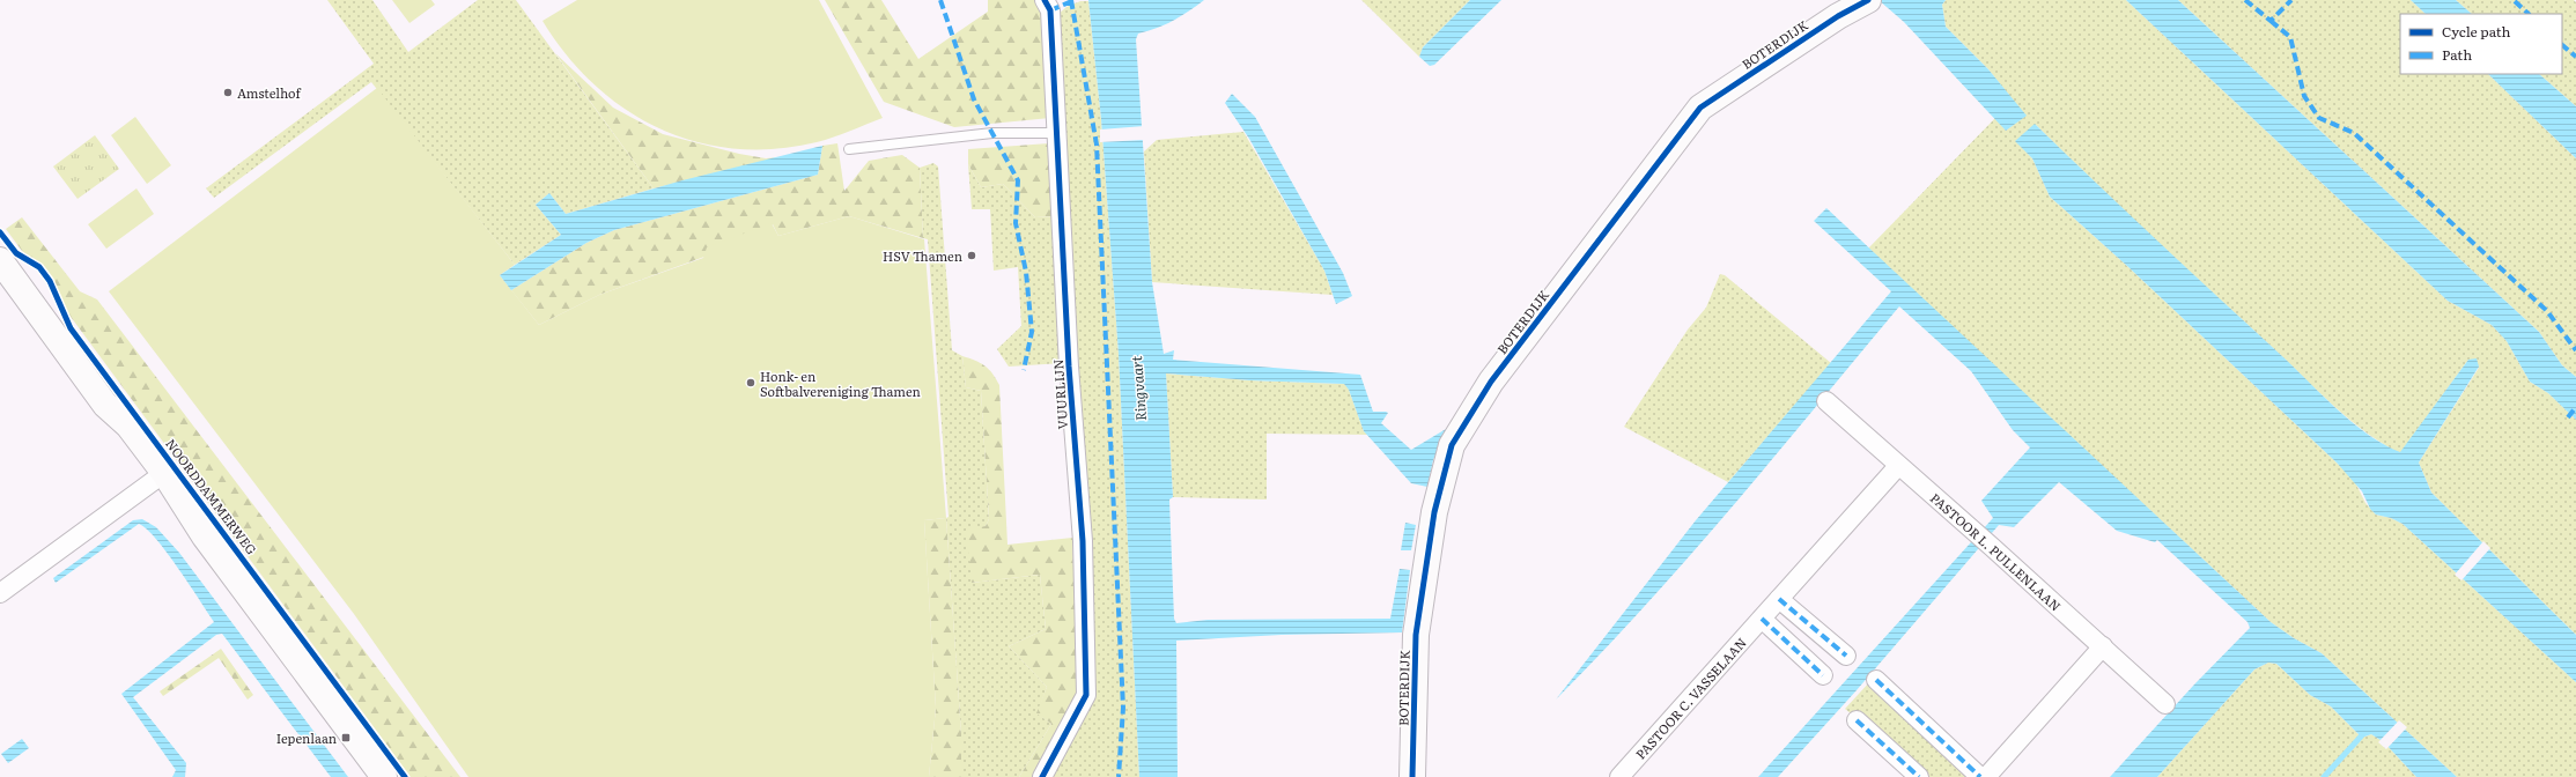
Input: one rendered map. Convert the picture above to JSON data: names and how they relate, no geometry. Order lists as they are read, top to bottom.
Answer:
{
  "streets": {
    "street": [
      "BOTERDIJK",
      "VUURLIJN",
      "NOORDDAMMERWEG",
      "PASTOOR L. PULLENLAAN",
      "PASTOOR C. VASSELAAN"
    ]
  },
  "crossings": [
    ["PASTOOR L. PULLENLAAN", "PASTOOR C. VASSELAAN"]
  ],
  "water": ["Ringvaart"],
  "places": {
    "other": ["Amstelhof", "HSV Thamen", "Honk- en Softbalvereniging Thamen"],
    "transit": ["Iepenlaan"]
  },
  "legend": ["Cycle path", "Path"]
}
